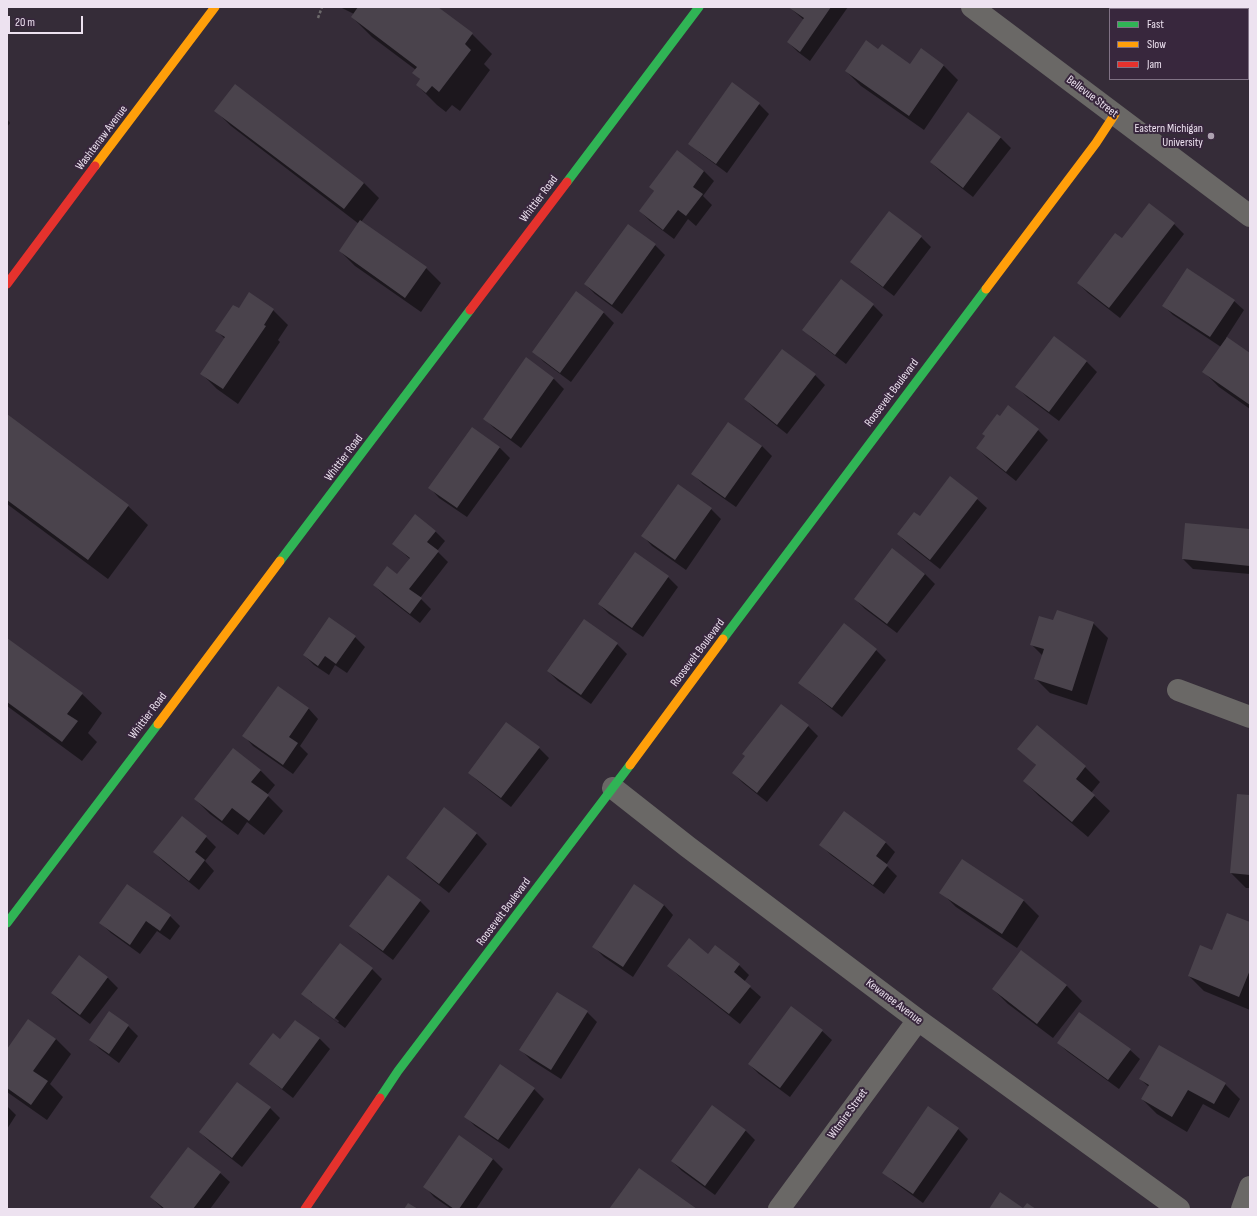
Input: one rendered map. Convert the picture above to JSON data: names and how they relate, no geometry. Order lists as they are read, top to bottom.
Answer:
{
  "streets": {
    "street": [
      "Bellevue Street",
      "Washtenaw Avenue",
      "Whittier Road",
      "Roosevelt Boulevard",
      "Kewanee Avenue",
      "Witmire Street"
    ]
  },
  "crossings": [
    ["Bellevue Street", "Roosevelt Boulevard"],
    ["Roosevelt Boulevard", "Kewanee Avenue"],
    ["Kewanee Avenue", "Witmire Street"]
  ],
  "places": ["Eastern Michigan University"],
  "legend": ["Fast", "Slow", "Jam"],
  "scale_bar": "20 m"
}
